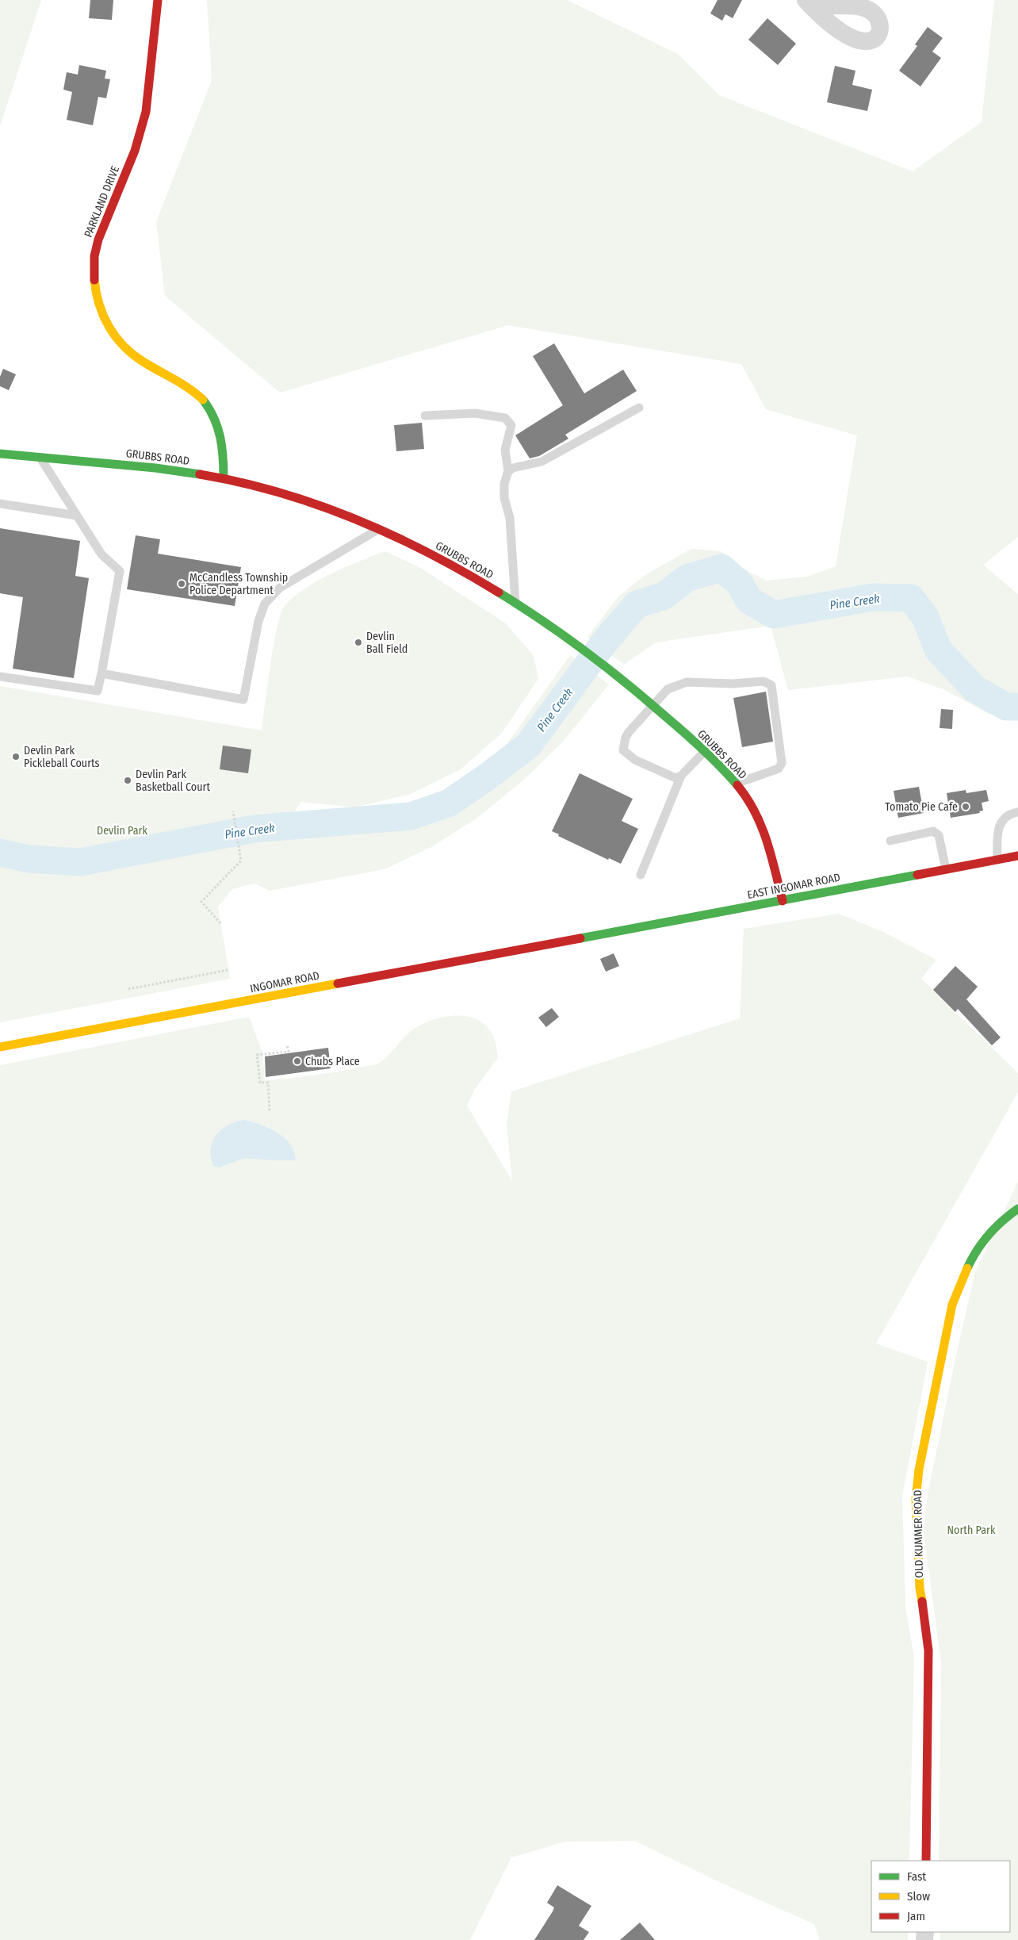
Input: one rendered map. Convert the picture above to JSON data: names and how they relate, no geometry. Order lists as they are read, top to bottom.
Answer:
{
  "streets": {
    "street": [
      "PARKLAND DRIVE",
      "GRUBBS ROAD",
      "EAST INGOMAR ROAD",
      "INGOMAR ROAD",
      "OLD KUMMER ROAD"
    ]
  },
  "crossings": [
    ["PARKLAND DRIVE", "GRUBBS ROAD"],
    ["GRUBBS ROAD", "EAST INGOMAR ROAD"],
    ["EAST INGOMAR ROAD", "INGOMAR ROAD"]
  ],
  "water": ["Pine Creek"],
  "parks": ["Devlin Park", "North Park"],
  "places": [
    "McCandless Township Police Department",
    "Devlin Ball Field",
    "Devlin Park Pickleball Courts",
    "Devlin Park Basketball Court",
    "Tomato Pie Cafe",
    "Chubs Place"
  ],
  "legend": ["Fast", "Slow", "Jam"]
}
